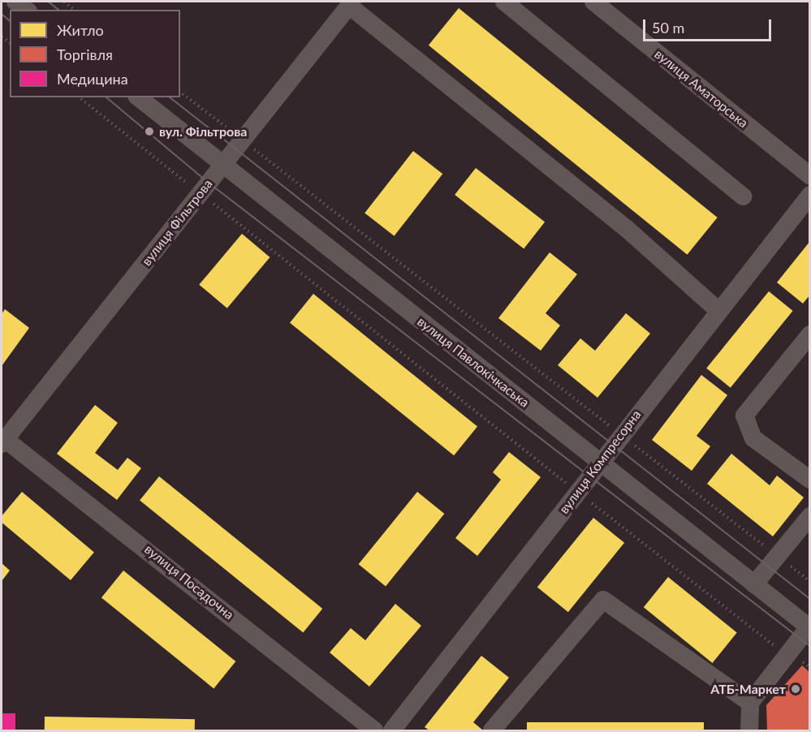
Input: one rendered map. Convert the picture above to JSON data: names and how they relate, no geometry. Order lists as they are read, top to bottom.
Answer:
{
  "streets": {
    "street": [
      "вулиця Аматорська",
      "вулиця Фільтрова",
      "вулиця Павлокічкаська",
      "вулиця Компресорна",
      "вулиця Посадочна"
    ]
  },
  "crossings": [
    ["вулиця Фільтрова", "вулиця Павлокічкаська"],
    ["вулиця Фільтрова", "вулиця Посадочна"],
    ["вулиця Павлокічкаська", "вулиця Компресорна"]
  ],
  "places": ["вул. Фільтрова", "АТБ-Маркет"],
  "legend": ["Житло", "Торгівля", "Медицина"],
  "scale_bar": "50 m"
}
